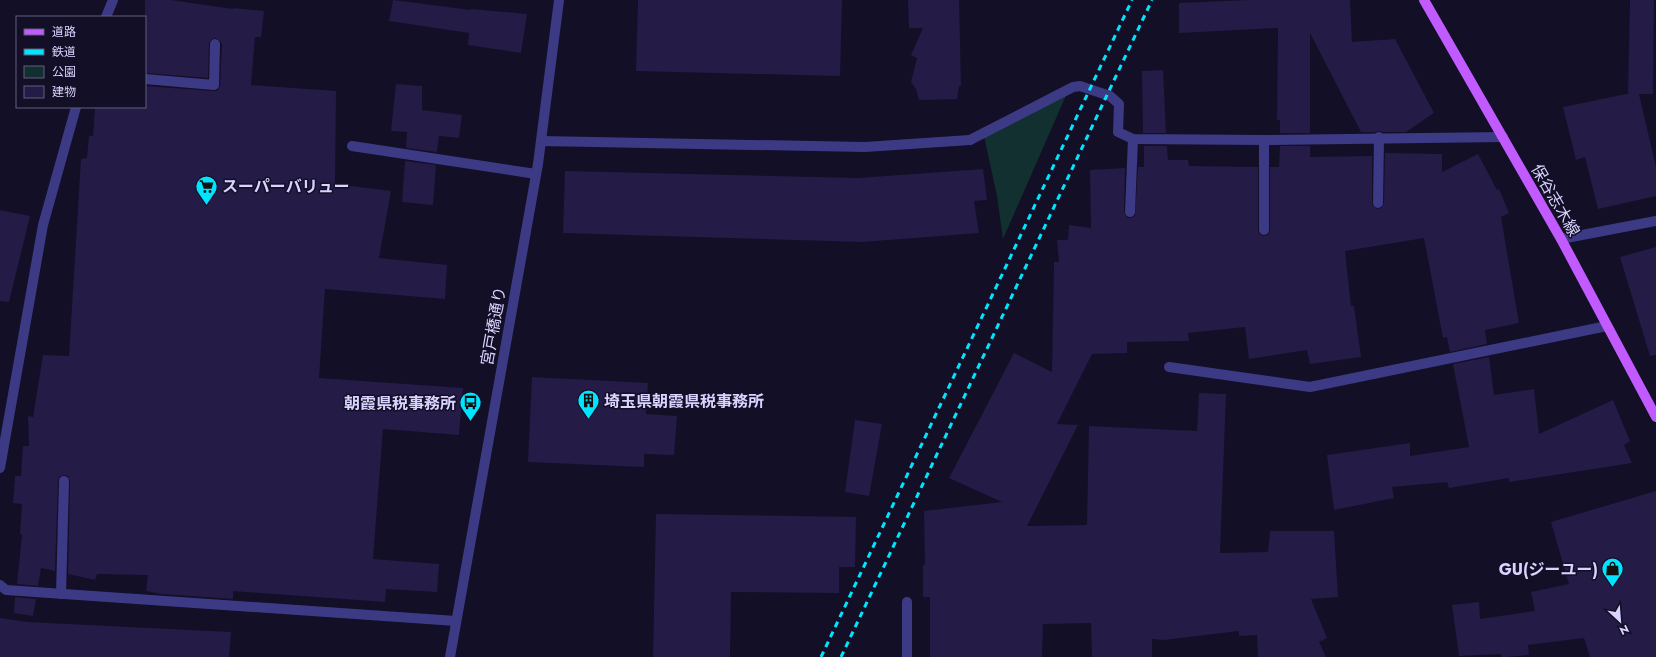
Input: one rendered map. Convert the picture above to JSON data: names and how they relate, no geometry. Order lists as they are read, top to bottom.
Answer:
{
  "streets": {
    "main road": ["保谷志木線"],
    "street": ["宮戸橋通り"]
  },
  "places": {
    "supermarket": ["スーパーバリュー"],
    "building": ["埼玉県朝霞県税事務所"],
    "bus stop": ["朝霞県税事務所"],
    "shop": ["GU(ジーユー)"]
  },
  "legend": [
    "道路",
    "鉄道",
    "公園",
    "建物"
  ],
  "north": "bottom right"
}
